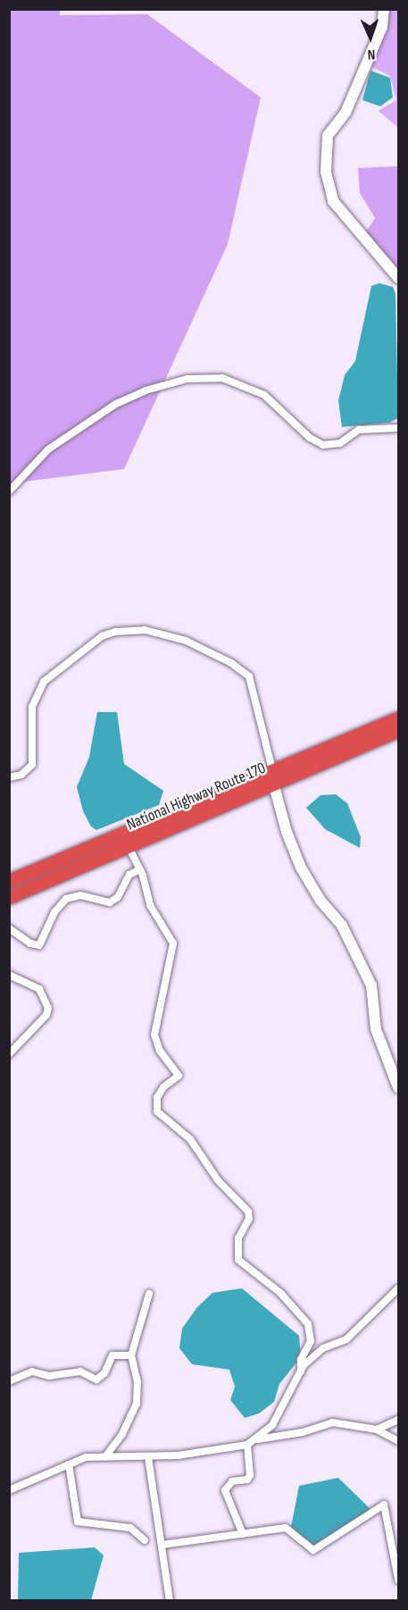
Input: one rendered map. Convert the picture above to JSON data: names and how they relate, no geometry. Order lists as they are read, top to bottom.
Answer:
{
  "streets": {
    "highway": ["National Highway Route 170"]
  },
  "north": "bottom"
}
